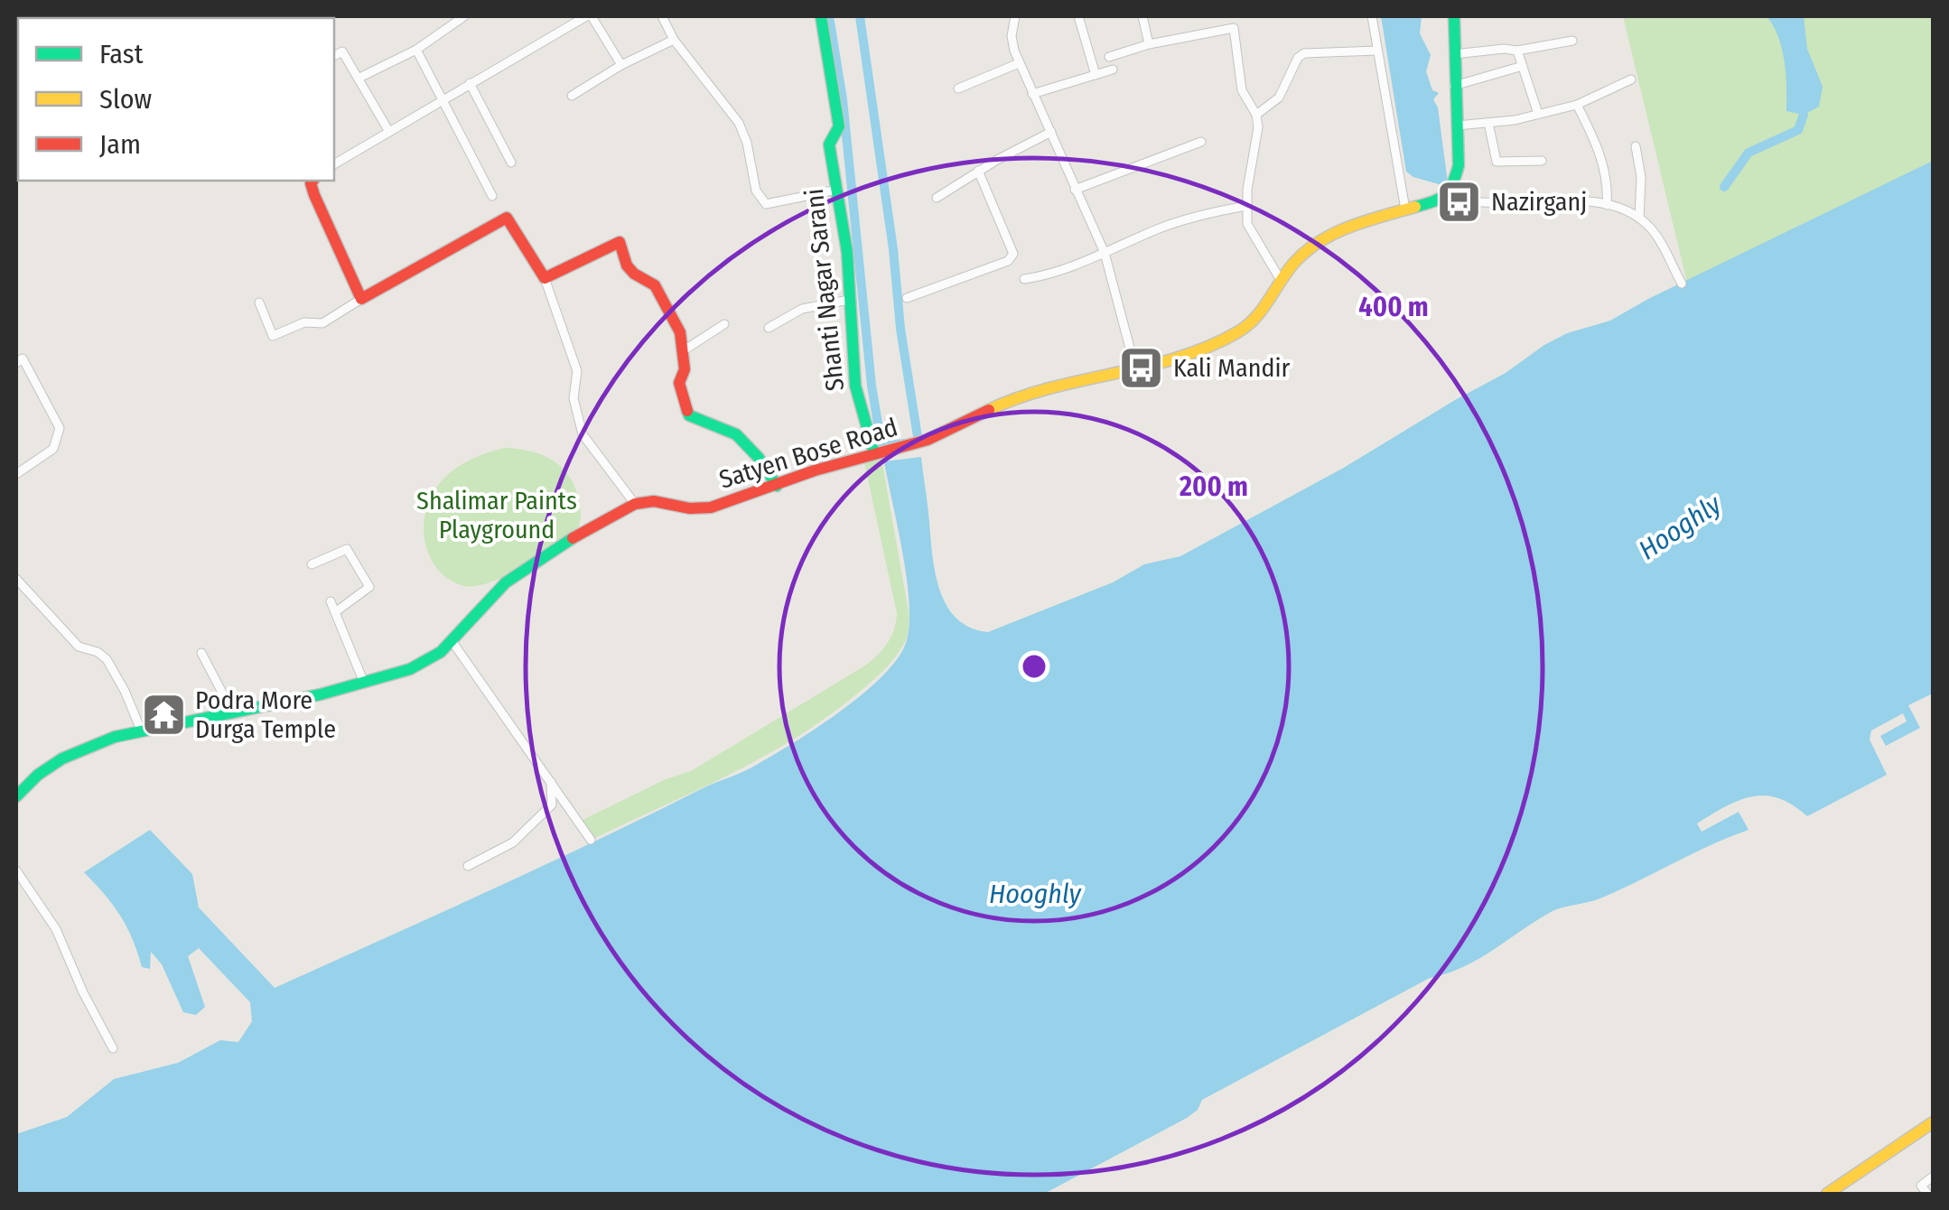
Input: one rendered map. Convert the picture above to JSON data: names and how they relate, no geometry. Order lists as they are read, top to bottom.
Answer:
{
  "streets": {
    "main road": ["Shanti Nagar Sarani", "Satyen Bose Road"]
  },
  "crossings": [
    ["Shanti Nagar Sarani", "Satyen Bose Road"]
  ],
  "water": ["Hooghly"],
  "parks": ["Shalimar Paints Playground"],
  "places": {
    "bus stop": ["Nazirganj", "Kali Mandir"],
    "temple": ["Podra More Durga Temple"]
  },
  "legend": ["Fast", "Slow", "Jam"],
  "rings": ["400 m", "200 m"]
}
